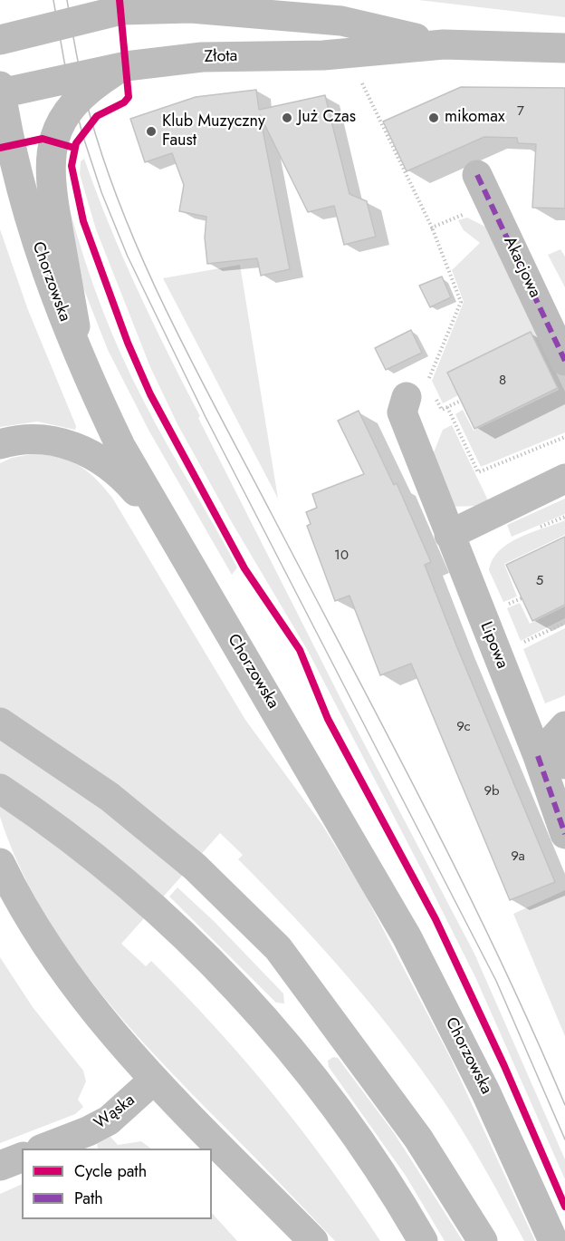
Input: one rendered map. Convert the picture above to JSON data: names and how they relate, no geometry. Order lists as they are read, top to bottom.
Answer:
{
  "streets": {
    "main road": [
      "Złota",
      "Akacjowa",
      "Chorzowska",
      "Lipowa",
      "Wąska"
    ]
  },
  "crossings": [
    ["Złota", "Chorzowska"]
  ],
  "places": ["Już Czas", "mikomax", "Klub Muzyczny Faust"],
  "house_numbers": [
    "7",
    "8",
    "10",
    "5",
    "9c",
    "9b",
    "9a"
  ],
  "legend": ["Cycle path", "Path"]
}
